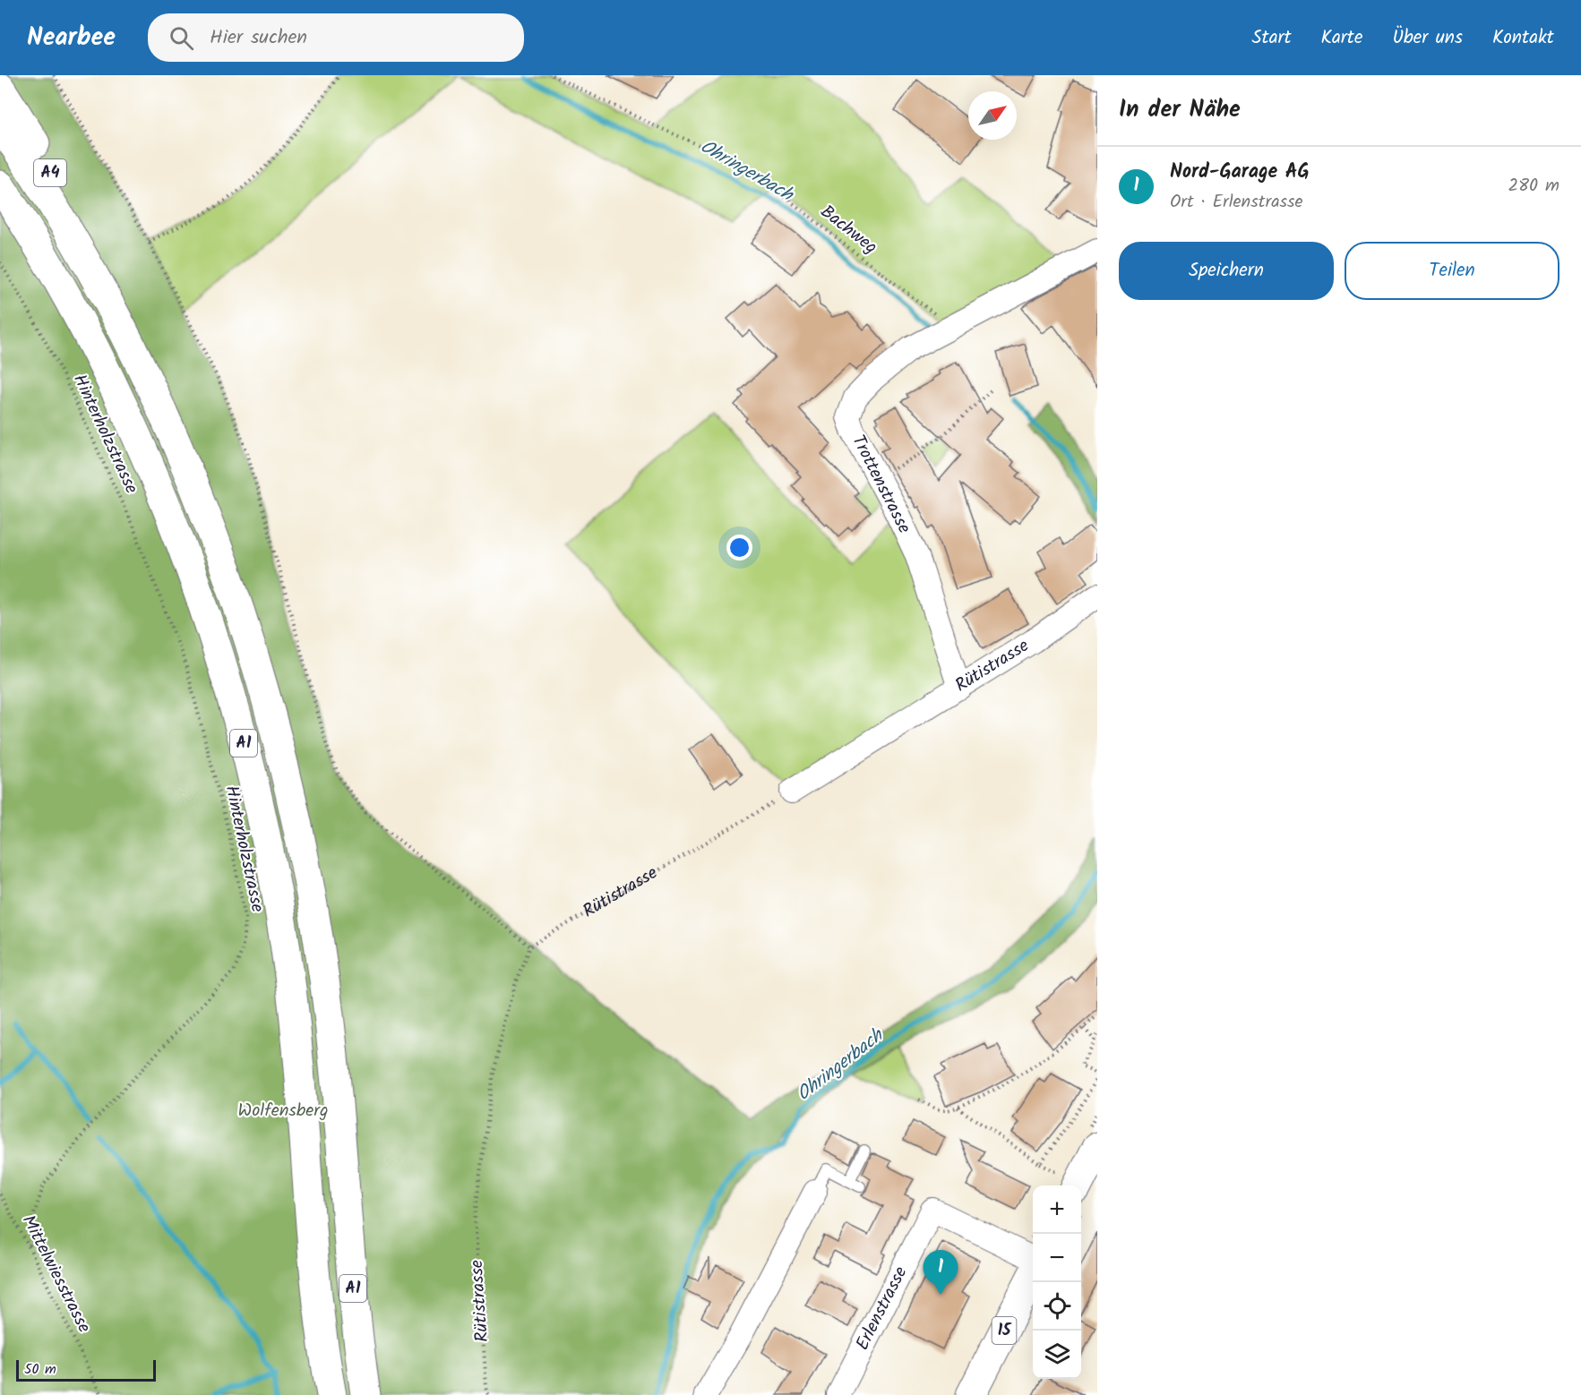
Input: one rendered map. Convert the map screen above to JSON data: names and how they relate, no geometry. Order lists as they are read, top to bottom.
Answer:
{
  "streets": {
    "main road": ["A4", "A1", "15"],
    "street": ["Trottenstrasse", "Rütistrasse", "Erlenstrasse"],
    "path": ["Bachweg", "Hinterholzstrasse", "Mittelwiesstrasse"]
  },
  "crossings": [
    ["A4", "A1"],
    ["Bachweg", "Trottenstrasse"],
    ["Hinterholzstrasse", "Mittelwiesstrasse"],
    ["Trottenstrasse", "Rütistrasse"]
  ],
  "water": ["Ohringerbach"],
  "parks": ["Wolfensberg"],
  "scale_bar": "50 m",
  "north": "top right",
  "page": {
    "header": "Nearbee",
    "search": "Hier suchen",
    "nav": [
      "Start",
      "Karte",
      "Über uns",
      "Kontakt"
    ],
    "heading": "In der Nähe",
    "list": [
      {
        "mark": "1",
        "name": "Nord-Garage AG",
        "note": "Ort · Erlenstrasse",
        "value": "280 m"
      }
    ],
    "buttons": ["Speichern", "Teilen"],
    "map_buttons": ["+", "−"],
    "pins": "1",
    "scale": "50 m"
  }
}
